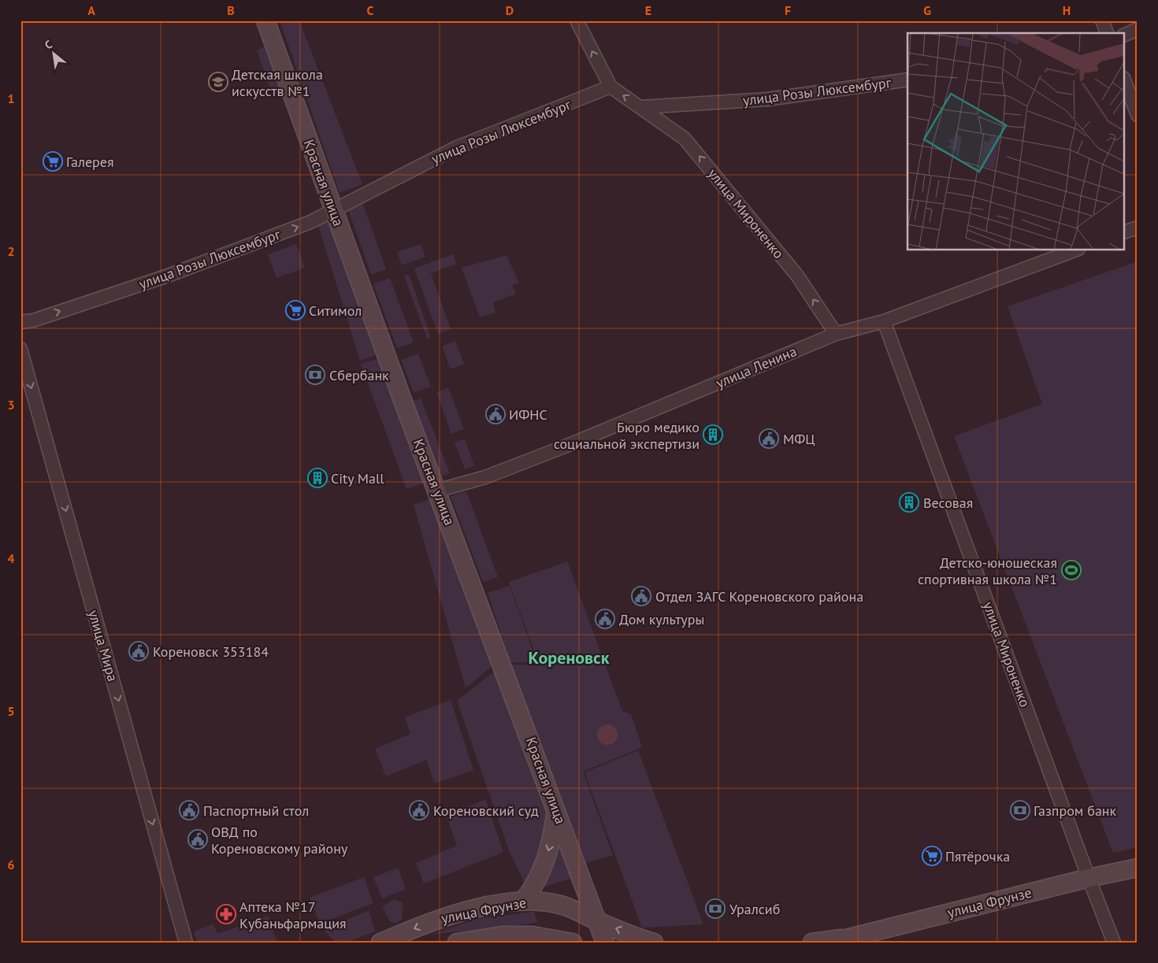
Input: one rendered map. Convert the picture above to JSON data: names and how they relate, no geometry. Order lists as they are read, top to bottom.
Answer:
{
  "streets": {
    "main road": ["Красная улица", "улица Фрунзе"],
    "street": [
      "улица Розы Люксембург",
      "улица Мироненко",
      "улица Ленина",
      "улица Мира"
    ]
  },
  "crossings": [
    ["улица Розы Люксембург", "Красная улица"],
    ["улица Розы Люксембург", "улица Мироненко"],
    ["Красная улица", "улица Ленина"],
    ["Красная улица", "улица Фрунзе"],
    ["улица Мироненко", "улица Ленина"],
    ["улица Мироненко", "улица Фрунзе"]
  ],
  "one_way": ["улица Розы Люксембург", "улица Мира"],
  "districts": ["Кореновск"],
  "places": {
    "school or university": ["Детская школа искусств №1"],
    "supermarket": ["Галерея", "Ситимол", "Пятёрочка"],
    "bank": ["Сбербанк", "Газпром банк", "Уралсиб"],
    "public building": [
      "ИФНС",
      "МФЦ",
      "Отдел ЗАГС Кореновского района",
      "Дом культуры",
      "Кореновск 353184",
      "Паспортный стол",
      "Кореновский суд",
      "ОВД по Кореновскому району"
    ],
    "building": ["Бюро медико социальной экспертизи", "City Mall", "Весовая"],
    "sports": ["Детско-юношеская спортивная школа №1"],
    "pharmacy": ["Аптека №17 Кубаньфармация"]
  },
  "north": "top left",
  "grid": {
    "columns": [
      "A",
      "B",
      "C",
      "D",
      "E",
      "F",
      "G",
      "H"
    ],
    "rows": [
      "1",
      "2",
      "3",
      "4",
      "5",
      "6"
    ]
  }
}
